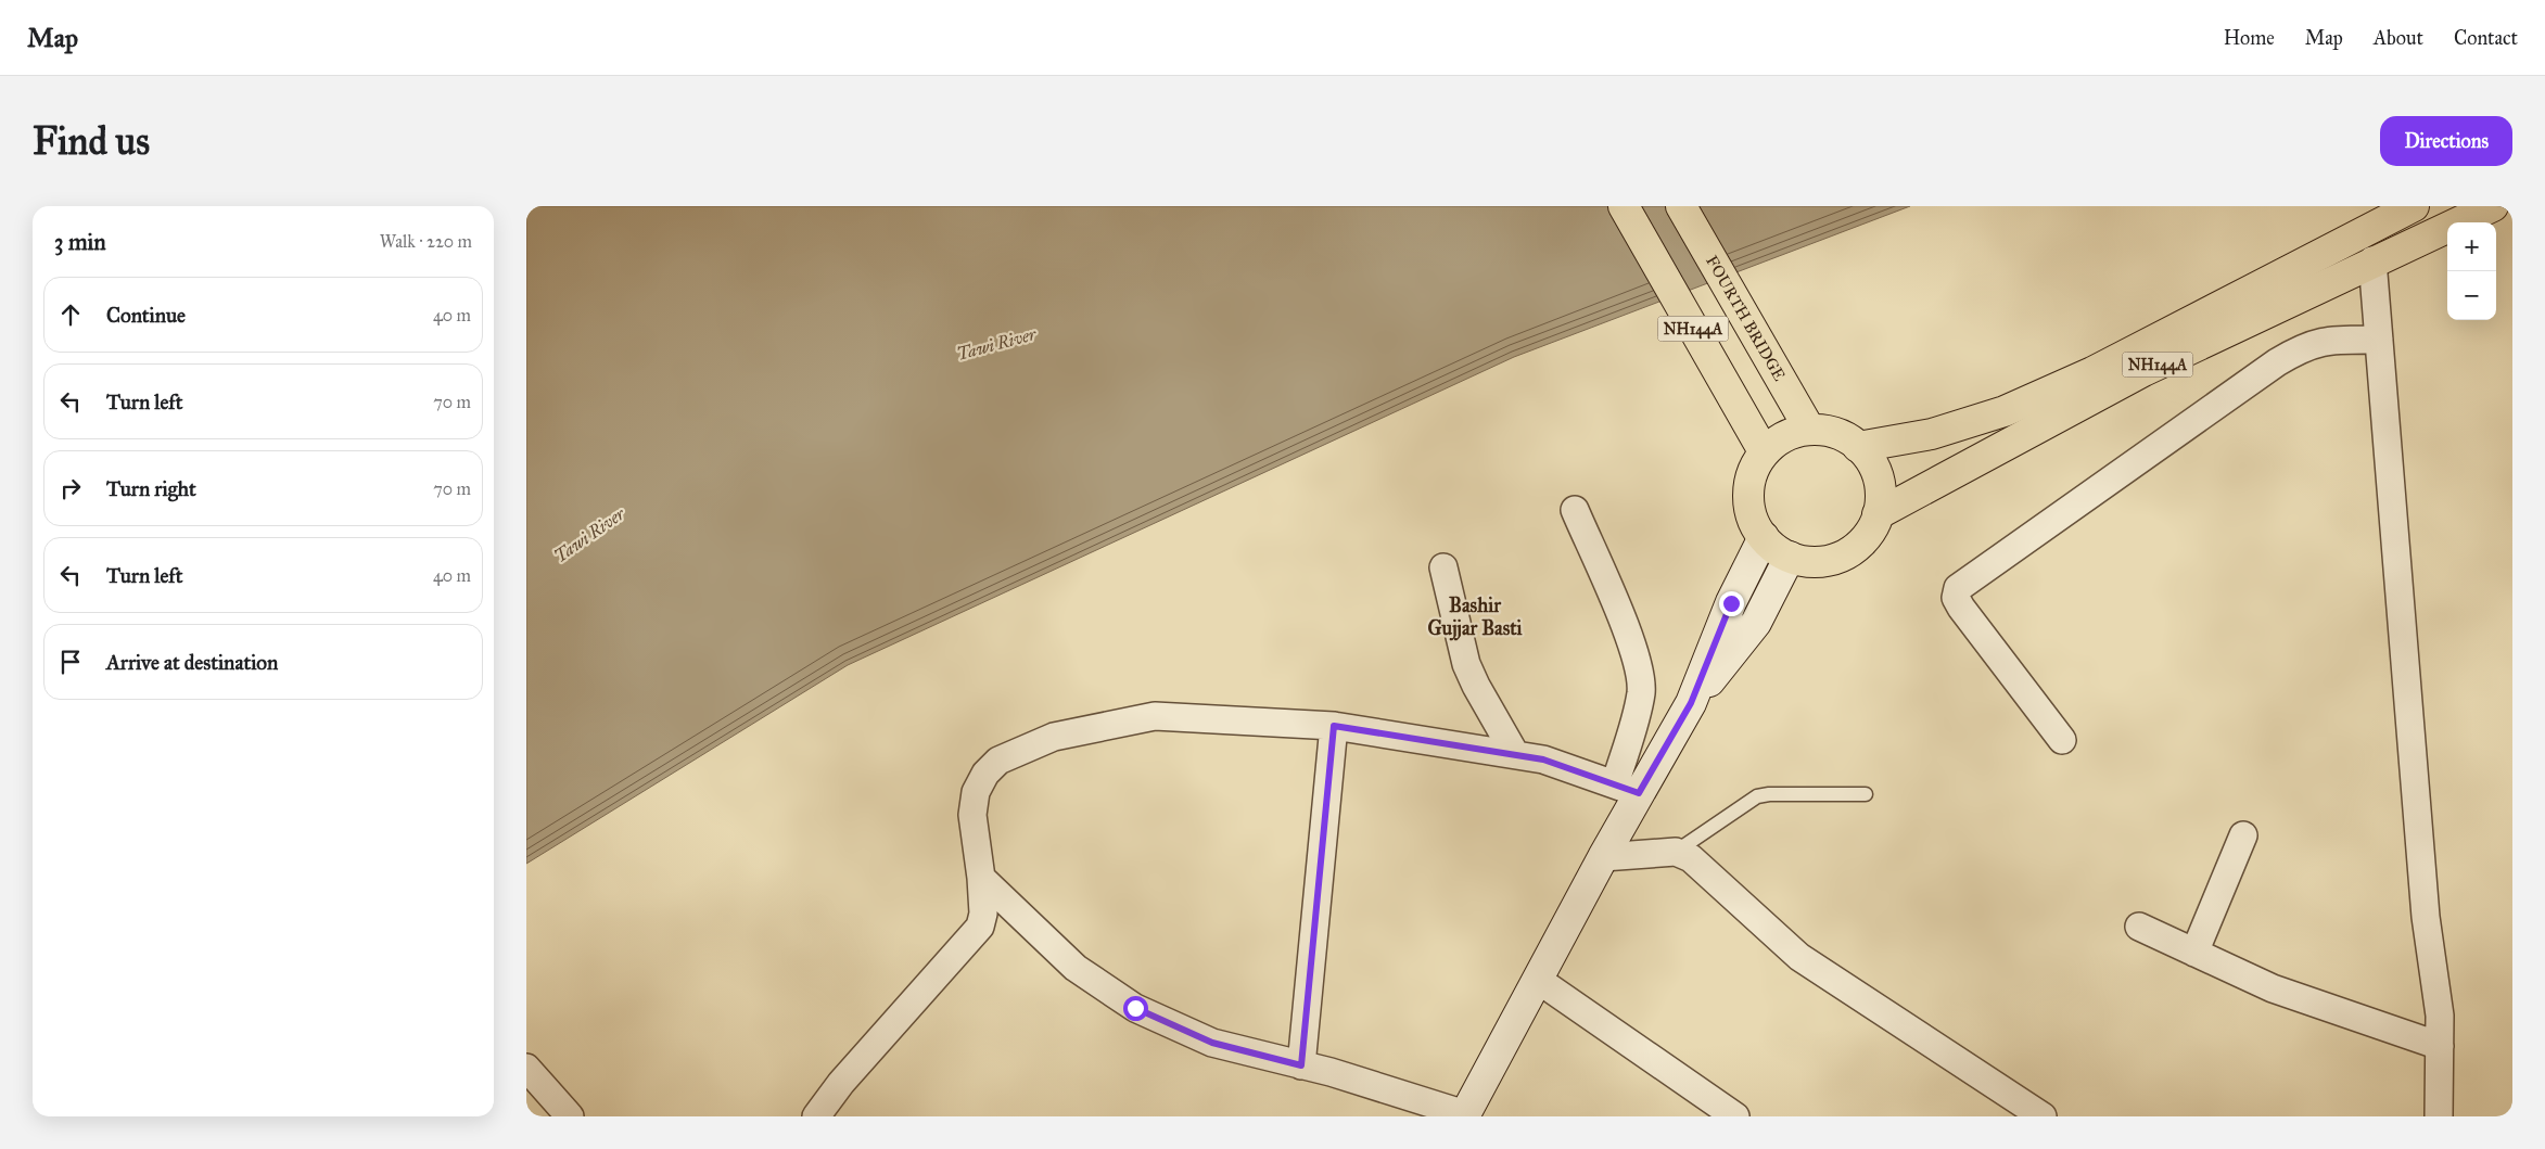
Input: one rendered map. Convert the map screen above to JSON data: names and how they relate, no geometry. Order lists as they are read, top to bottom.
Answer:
{
  "streets": {
    "highway": ["FOURTH BRIDGE", "NH144A"]
  },
  "crossings": [
    ["FOURTH BRIDGE", "NH144A"]
  ],
  "districts": ["Bashir Gujjar Basti"],
  "water": ["Tawi River"],
  "page": {
    "header": "Map",
    "nav": [
      "Home",
      "Map",
      "About",
      "Contact"
    ],
    "buttons": "Directions",
    "title": "Find us",
    "heading": ["3 min", "Walk · 220 m"],
    "map_buttons": ["+", "−"],
    "list": [
      ["Continue", "40 m"],
      ["Turn left", "70 m"],
      ["Turn right", "70 m"],
      ["Turn left", "40 m"],
      "Arrive at destination"
    ]
  }
}
